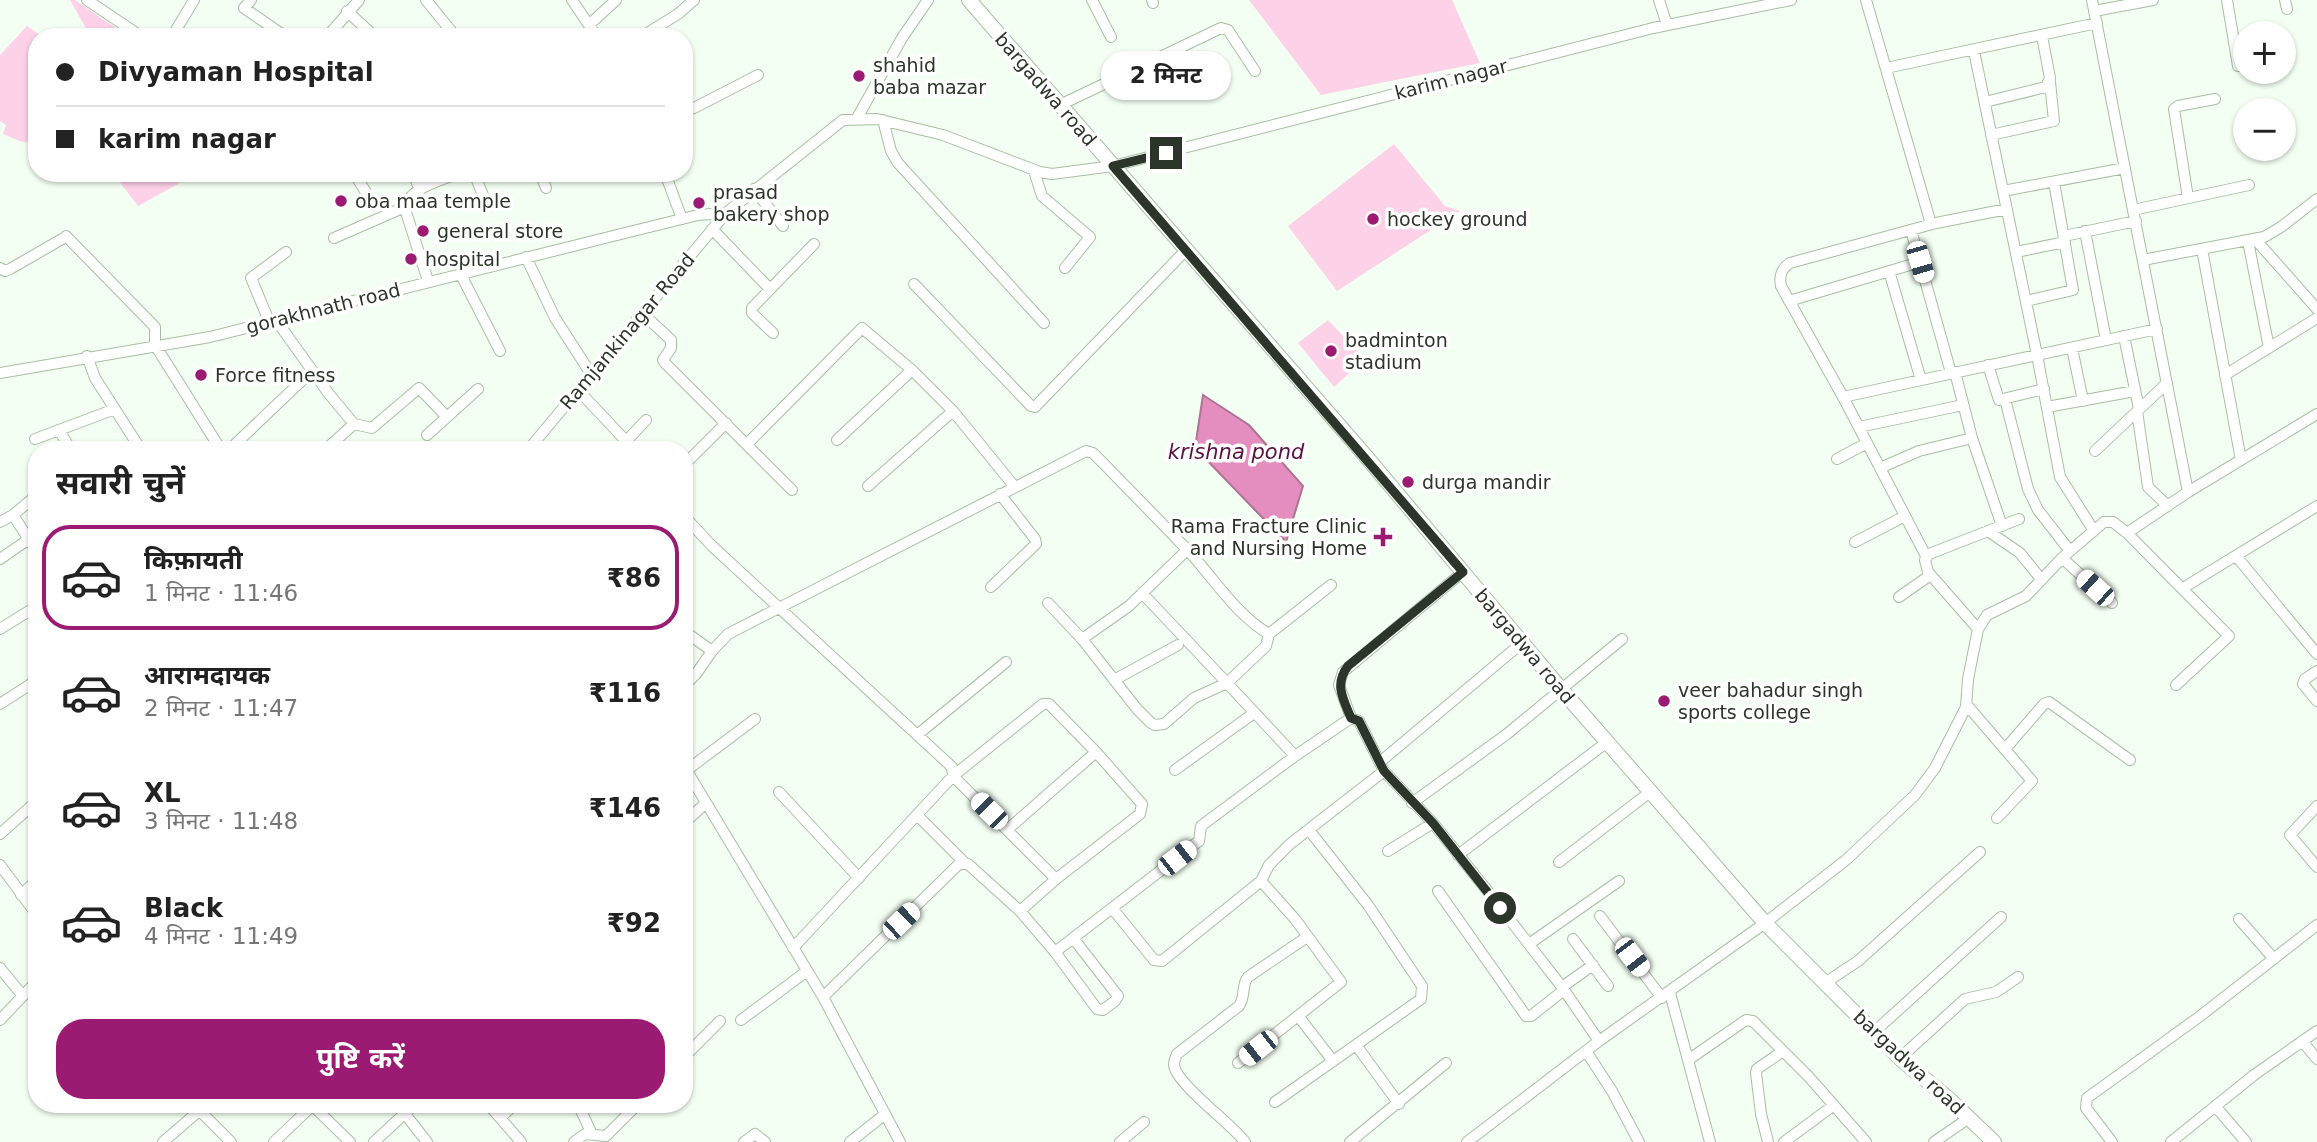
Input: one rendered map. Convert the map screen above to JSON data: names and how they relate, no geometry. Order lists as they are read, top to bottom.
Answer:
{
  "streets": {
    "main road": ["bargadwa road"],
    "street": ["karim nagar", "gorakhnath road", "Ramjankinagar Road"]
  },
  "crossings": [
    ["karim nagar", "bargadwa road"],
    ["gorakhnath road", "Ramjankinagar Road"]
  ],
  "water": ["krishna pond"],
  "places": {
    "other": [
      "shahid baba mazar",
      "oba maa temple",
      "prasad bakery shop",
      "hockey ground",
      "general store",
      "hospital",
      "badminton stadium",
      "Force fitness",
      "durga mandir",
      "veer bahadur singh sports college"
    ],
    "health": ["Rama Fracture Clinic and Nursing Home"]
  },
  "page": {
    "map_buttons": ["+", "−"],
    "banner": ["Divyaman Hospital", "karim nagar"],
    "bubble": "2 मिनट",
    "heading": "सवारी चुनें",
    "list": [
      {
        "name": "किफ़ायती",
        "note": "1 मिनट · 11:46",
        "value": "₹86"
      },
      {
        "name": "आरामदायक",
        "note": "2 मिनट · 11:47",
        "value": "₹116"
      },
      {
        "name": "XL",
        "note": "3 मिनट · 11:48",
        "value": "₹146"
      },
      {
        "name": "Black",
        "note": "4 मिनट · 11:49",
        "value": "₹92"
      }
    ],
    "buttons": "पुष्टि करें"
  }
}
